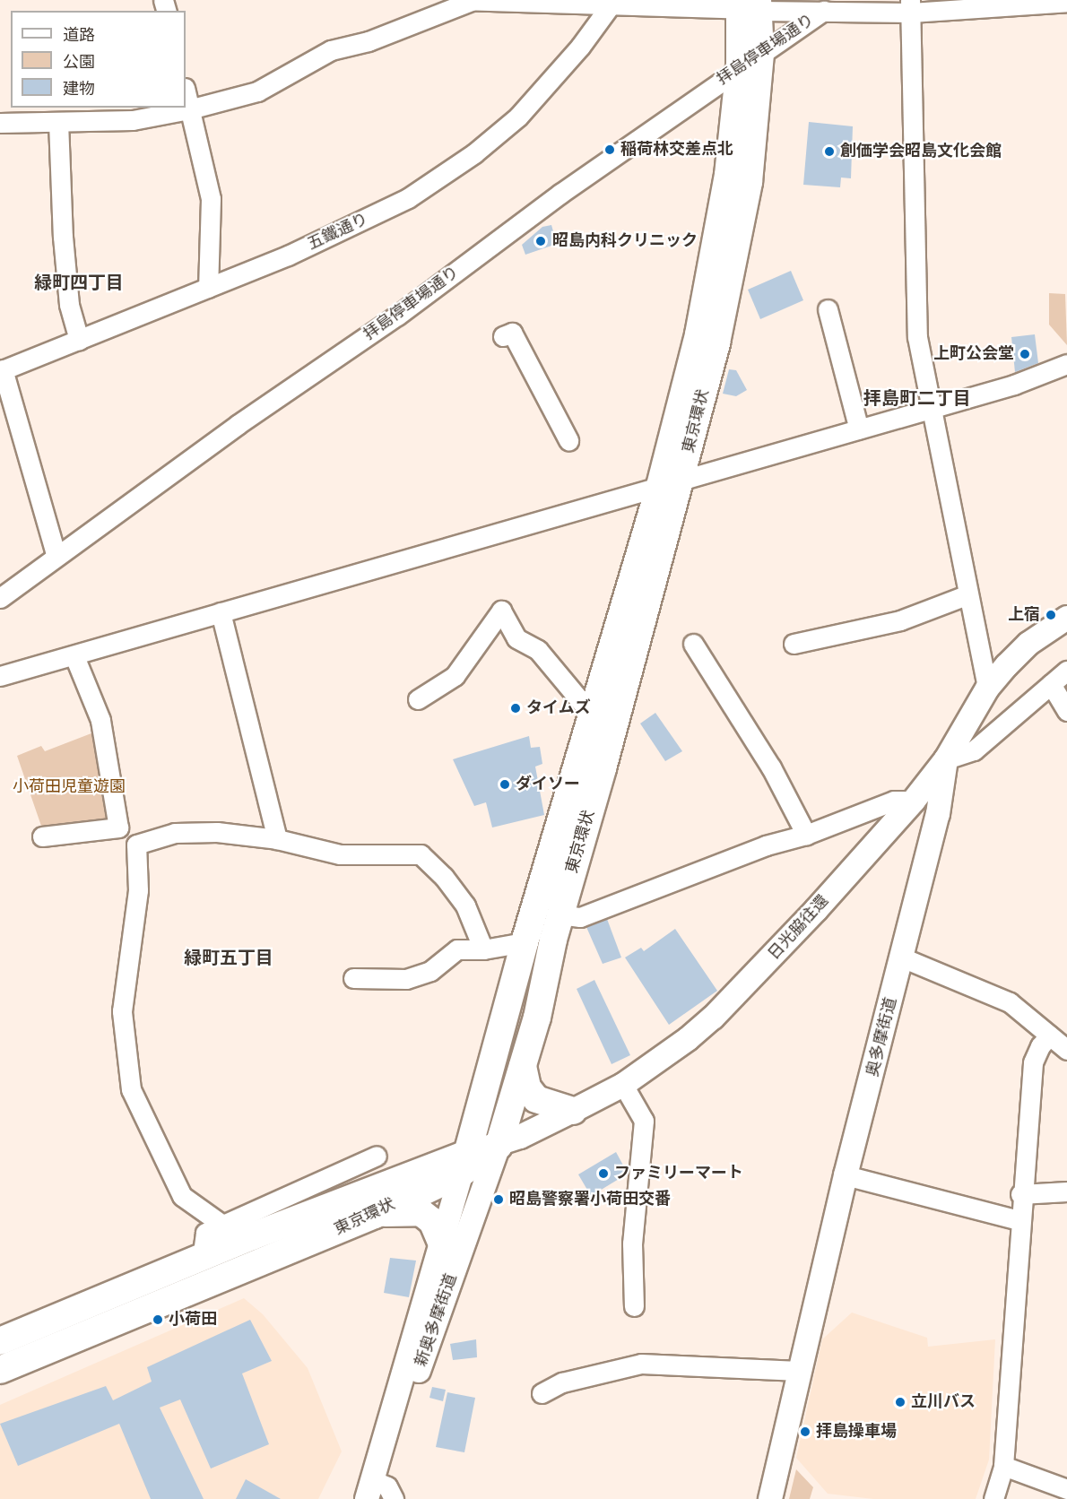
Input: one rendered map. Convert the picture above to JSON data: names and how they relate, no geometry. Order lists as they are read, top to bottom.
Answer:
{
  "streets": {
    "highway": ["東京環状"],
    "main road": ["日光脇往還", "奥多摩街道", "新奥多摩街道"],
    "street": ["拝島停車場通り", "五鐵通り"]
  },
  "crossings": [
    ["拝島停車場通り", "東京環状"],
    ["東京環状", "日光脇往還"],
    ["東京環状", "新奥多摩街道"],
    ["日光脇往還", "奥多摩街道"],
    ["日光脇往還", "新奥多摩街道"]
  ],
  "districts": ["緑町四丁目", "拝島町二丁目", "緑町五丁目"],
  "parks": ["小荷田児童遊園"],
  "places": [
    "稲荷林交差点北",
    "創価学会昭島文化会館",
    "昭島内科クリニック",
    "上町公会堂",
    "上宿",
    "タイムズ",
    "ダイソー",
    "ファミリーマート",
    "昭島警察署小荷田交番",
    "小荷田",
    "立川バス",
    "拝島操車場"
  ],
  "legend": ["道路", "公園", "建物"]
}
